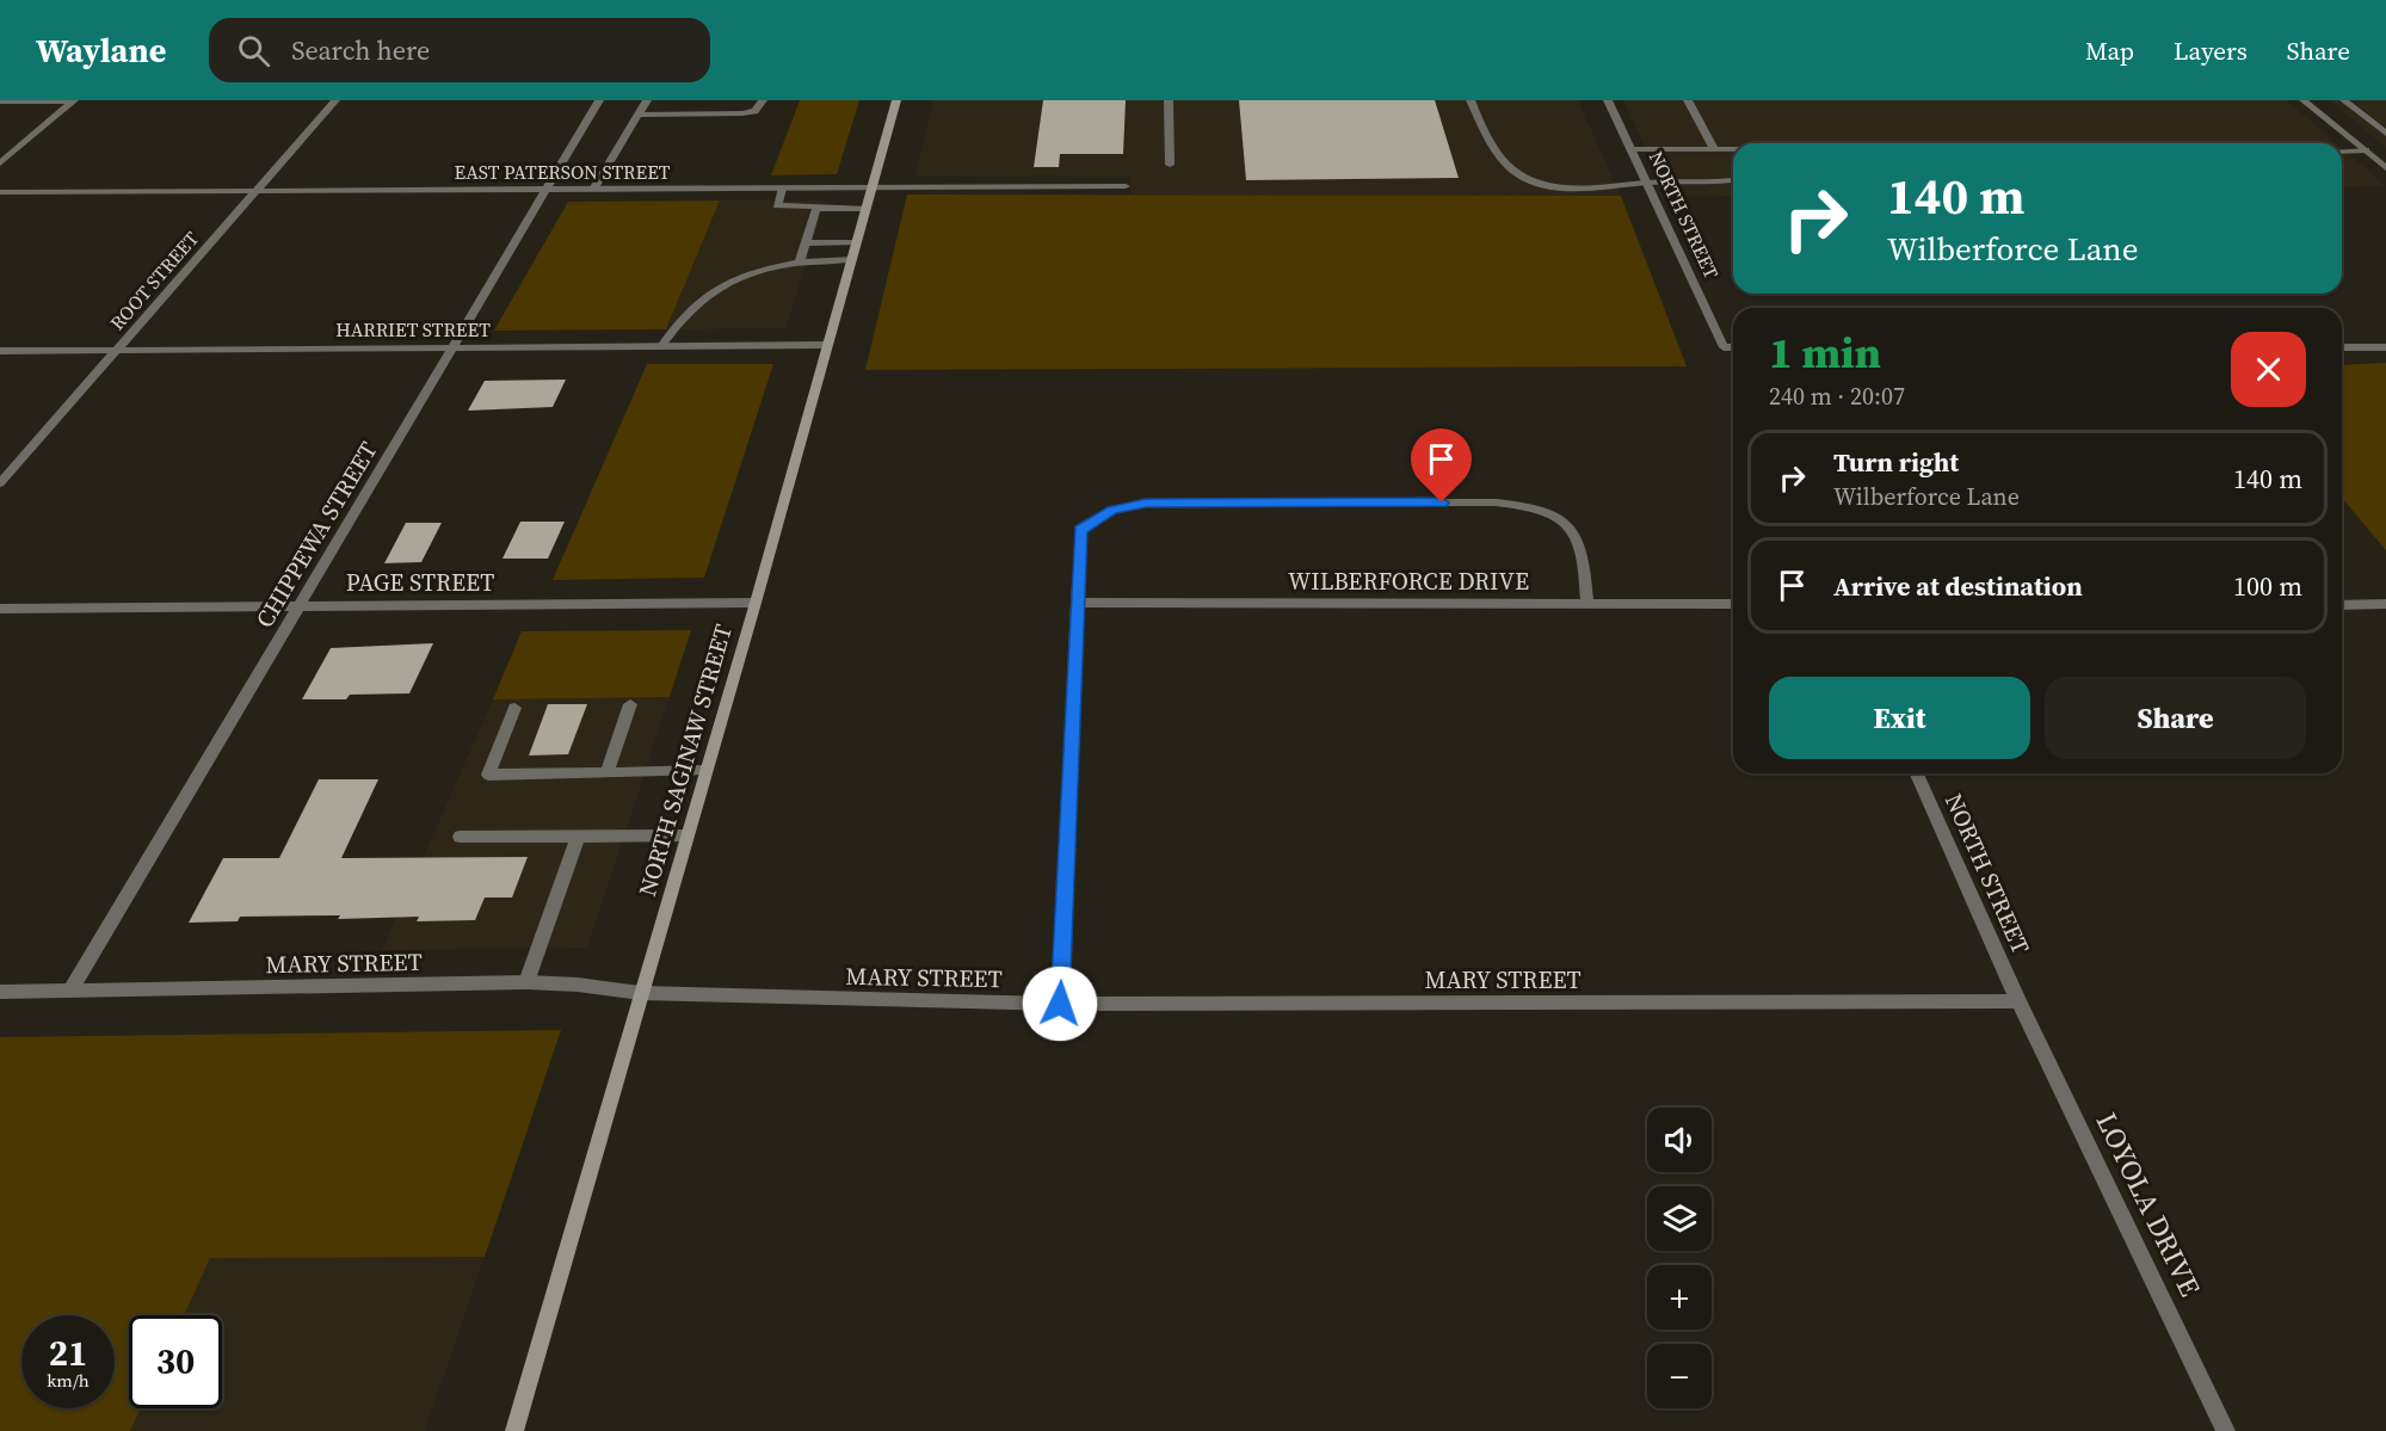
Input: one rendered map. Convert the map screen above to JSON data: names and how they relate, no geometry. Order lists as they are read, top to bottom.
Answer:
{
  "streets": {
    "main road": ["NORTH SAGINAW STREET"],
    "street": [
      "EAST PATERSON STREET",
      "NORTH STREET",
      "ROOT STREET",
      "HARRIET STREET",
      "CHIPPEWA STREET",
      "WILBERFORCE DRIVE",
      "PAGE STREET",
      "MARY STREET",
      "LOYOLA DRIVE"
    ]
  },
  "crossings": [
    ["EAST PATERSON STREET", "ROOT STREET"],
    ["EAST PATERSON STREET", "CHIPPEWA STREET"],
    ["EAST PATERSON STREET", "NORTH SAGINAW STREET"],
    ["NORTH STREET", "MARY STREET"],
    ["NORTH STREET", "LOYOLA DRIVE"],
    ["ROOT STREET", "HARRIET STREET"],
    ["HARRIET STREET", "CHIPPEWA STREET"],
    ["HARRIET STREET", "NORTH SAGINAW STREET"],
    ["CHIPPEWA STREET", "PAGE STREET"],
    ["CHIPPEWA STREET", "MARY STREET"],
    ["PAGE STREET", "NORTH SAGINAW STREET"],
    ["NORTH SAGINAW STREET", "MARY STREET"],
    ["MARY STREET", "LOYOLA DRIVE"]
  ],
  "page": {
    "header": "Waylane",
    "search": "Search here",
    "nav": ["Map", "Layers", "Share"],
    "turn": ["140 m", "Wilberforce Lane"],
    "heading": ["1 min", "240 m · 20:07"],
    "list": [
      {
        "name": "Turn right",
        "note": "Wilberforce Lane",
        "value": "140 m"
      },
      {
        "name": "Arrive at destination",
        "value": "100 m"
      }
    ],
    "buttons": ["Exit", "Share"],
    "map_buttons": ["+", "−"],
    "speed": "21 km/h",
    "limit": "30"
  }
}
